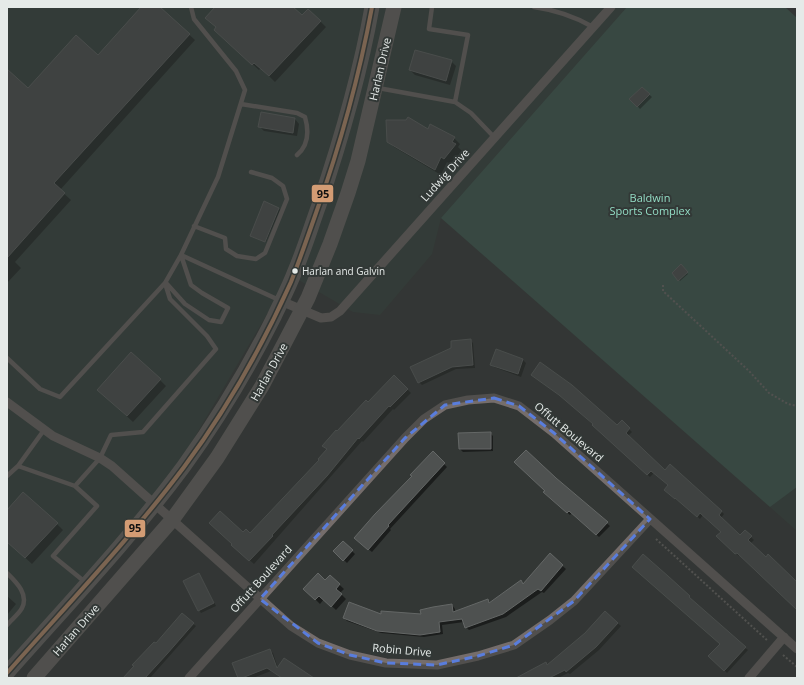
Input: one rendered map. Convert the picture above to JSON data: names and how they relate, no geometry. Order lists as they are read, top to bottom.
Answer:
{
  "streets": {
    "main road": ["Harlan Drive"],
    "street": ["Ludwig Drive", "Offutt Boulevard", "Robin Drive"]
  },
  "crossings": [
    ["Harlan Drive", "Ludwig Drive"],
    ["Harlan Drive", "Robin Drive"],
    ["Offutt Boulevard", "Robin Drive"]
  ],
  "parks": ["Baldwin Sports Complex"],
  "places": ["Harlan and Galvin"],
  "lines": ["transit line 95"]
}
